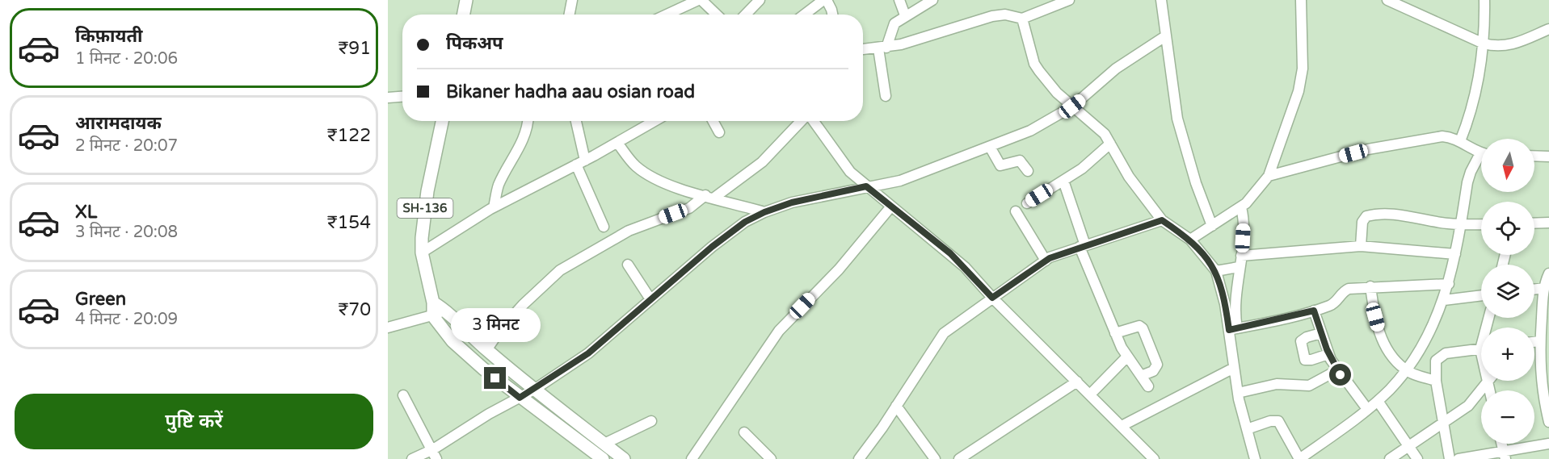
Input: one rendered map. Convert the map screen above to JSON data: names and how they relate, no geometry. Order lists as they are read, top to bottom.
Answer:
{
  "streets": {
    "main road": ["SH-136"]
  },
  "north": "bottom",
  "page": {
    "list": [
      {
        "name": "किफ़ायती",
        "note": "1 मिनट · 20:06",
        "value": "₹91"
      },
      {
        "name": "आरामदायक",
        "note": "2 मिनट · 20:07",
        "value": "₹122"
      },
      {
        "name": "XL",
        "note": "3 मिनट · 20:08",
        "value": "₹154"
      },
      {
        "name": "Green",
        "note": "4 मिनट · 20:09",
        "value": "₹70"
      }
    ],
    "banner": ["पिकअप", "Bikaner hadha aau osian road"],
    "map_buttons": ["+", "−"],
    "bubble": "3 मिनट",
    "buttons": "पुष्टि करें"
  }
}
